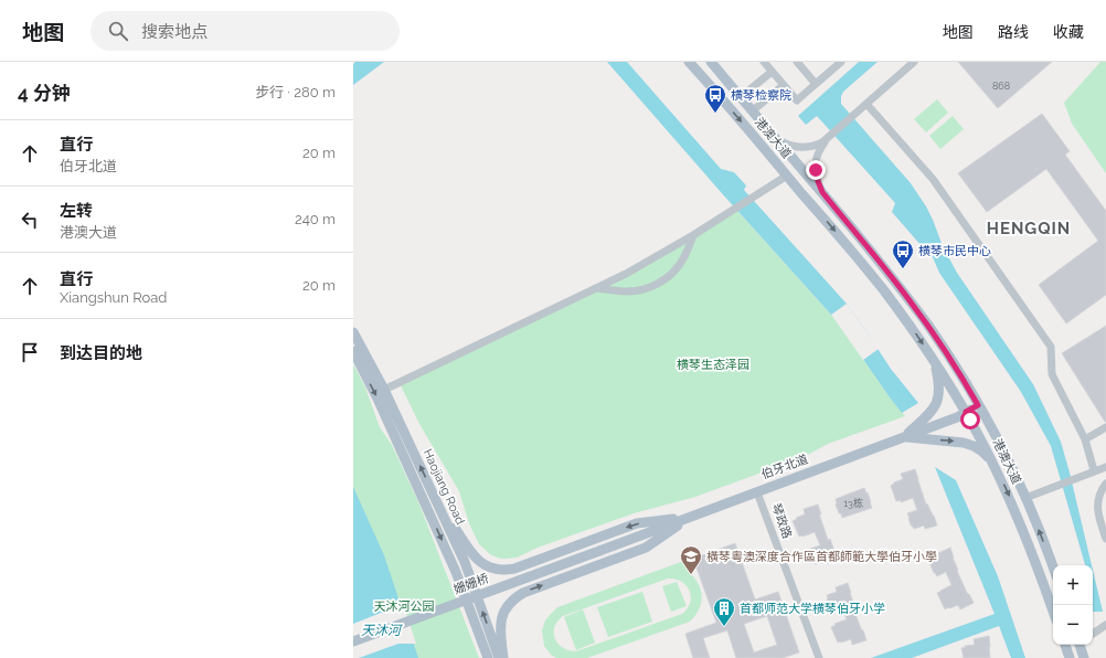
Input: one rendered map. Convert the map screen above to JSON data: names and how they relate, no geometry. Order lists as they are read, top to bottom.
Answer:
{
  "streets": {
    "main road": [
      "港澳大道",
      "伯牙北道",
      "Haojiang Road",
      "姗姗桥"
    ],
    "street": ["琴政路"]
  },
  "crossings": [
    ["港澳大道", "伯牙北道"],
    ["伯牙北道", "琴政路"],
    ["伯牙北道", "姗姗桥"]
  ],
  "districts": ["HENGQIN"],
  "water": ["天沐河"],
  "parks": ["横琴生态泽园", "天沐河公园"],
  "places": {
    "bus stop": ["横琴检察院", "横琴市民中心"],
    "school or university": ["橫琴粵澳深度合作區首都師範大學伯牙小學"],
    "building": ["首都师范大学横琴伯牙小学"]
  },
  "house_numbers": ["868", "13栋"],
  "page": {
    "header": "地图",
    "search": "搜索地点",
    "nav": ["地图", "路线", "收藏"],
    "heading": ["4 分钟", "步行 · 280 m"],
    "list": [
      ["直行", "伯牙北道", "20 m"],
      ["左转", "港澳大道", "240 m"],
      ["直行", "Xiangshun Road", "20 m"],
      "到达目的地"
    ],
    "map_buttons": ["+", "−"]
  }
}
